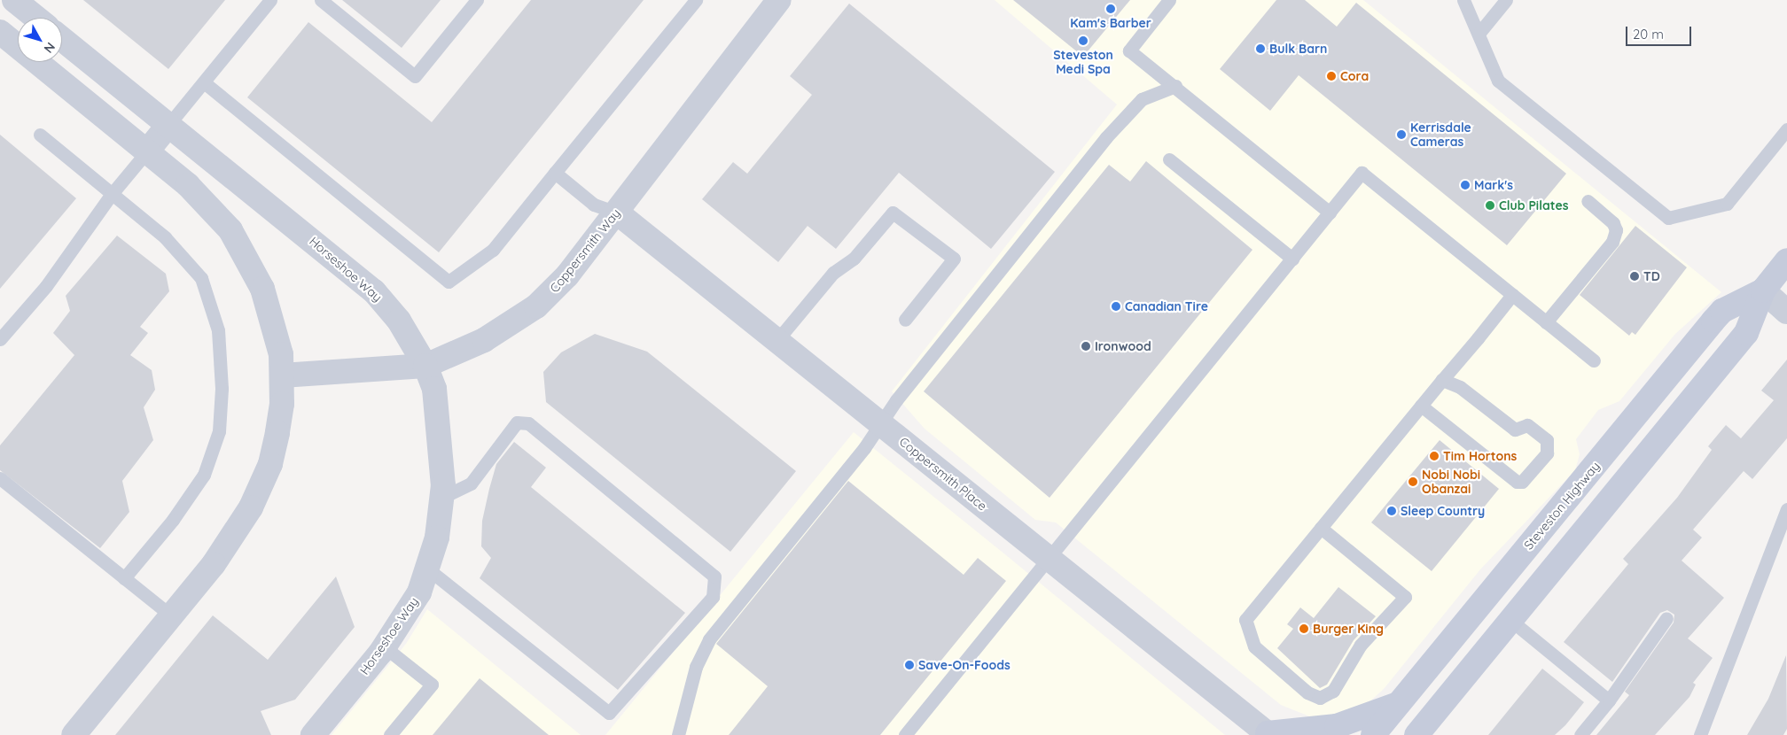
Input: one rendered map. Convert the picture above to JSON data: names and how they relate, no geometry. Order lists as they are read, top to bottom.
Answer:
{
  "streets": {
    "main road": ["Steveston Highway"],
    "street": ["Coppersmith Way", "Horseshoe Way", "Coppersmith Place"]
  },
  "crossings": [
    ["Coppersmith Way", "Horseshoe Way"],
    ["Coppersmith Way", "Coppersmith Place"]
  ],
  "places": [
    "Kam's Barber",
    "Steveston Medi Spa",
    "Bulk Barn",
    "Cora",
    "Kerrisdale Cameras",
    "Mark's",
    "Club Pilates",
    "TD",
    "Canadian Tire",
    "Ironwood",
    "Tim Hortons",
    "Nobi Nobi Obanzai",
    "Sleep Country",
    "Burger King",
    "Save-On-Foods"
  ],
  "scale_bar": "20 m",
  "north": "bottom right"
}
